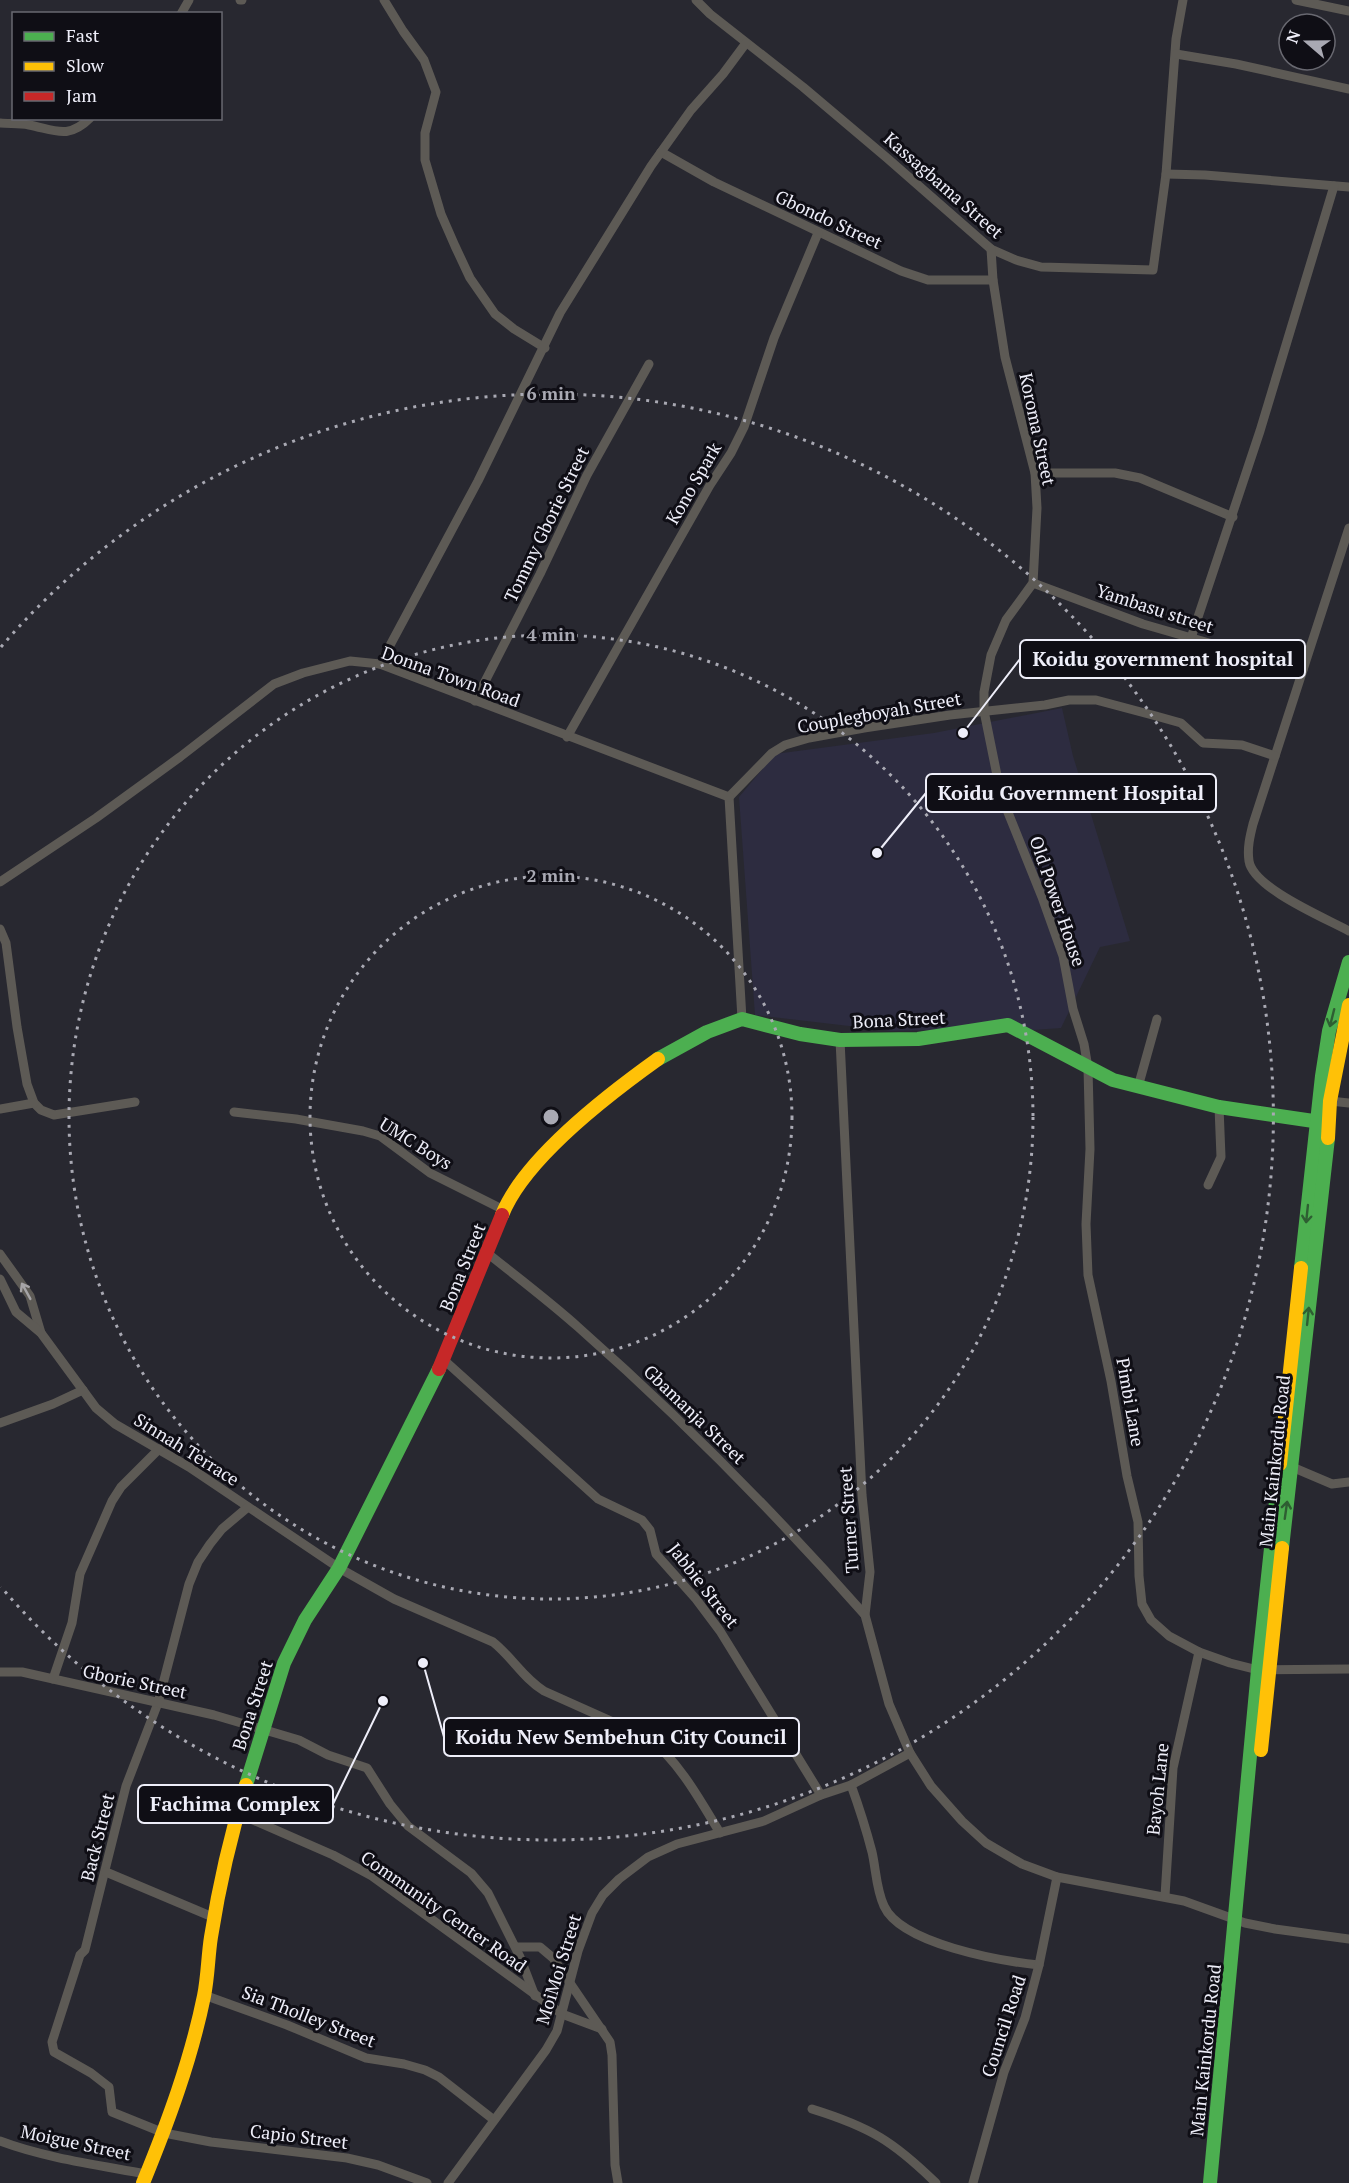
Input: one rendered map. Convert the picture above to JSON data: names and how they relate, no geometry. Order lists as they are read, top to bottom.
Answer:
{
  "streets": {
    "main road": ["Bona Street", "Main Kainkordu Road"],
    "street": [
      "Kassagbama Street",
      "Gbondo Street",
      "Koroma Street",
      "Kono Spark",
      "Tommy Gborie Street",
      "Yambasu street",
      "Donna Town Road",
      "Couplegboyah Street",
      "Old Power House",
      "UMC Boys",
      "Pimbi Lane",
      "Gbamanja Street",
      "Sinnah Terrace",
      "Turner Street",
      "Jabbie Street",
      "Gborie Street",
      "Bayoh Lane",
      "Back Street",
      "Community Center Road",
      "MoiMoi Street",
      "Sia Tholley Street",
      "Council Road",
      "Capio Street",
      "Moigue Street"
    ]
  },
  "crossings": [
    ["Kassagbama Street", "Koroma Street"],
    ["Gbondo Street", "Koroma Street"],
    ["Gbondo Street", "Kono Spark"],
    ["Koroma Street", "Yambasu street"],
    ["Kono Spark", "Donna Town Road"],
    ["Tommy Gborie Street", "Donna Town Road"],
    ["Donna Town Road", "Couplegboyah Street"],
    ["Couplegboyah Street", "Old Power House"],
    ["Old Power House", "Bona Street"],
    ["Old Power House", "Pimbi Lane"],
    ["Bona Street", "UMC Boys"],
    ["Bona Street", "Pimbi Lane"],
    ["Bona Street", "Gbamanja Street"],
    ["Bona Street", "Sinnah Terrace"],
    ["Bona Street", "Main Kainkordu Road"],
    ["Bona Street", "Turner Street"],
    ["Bona Street", "Jabbie Street"],
    ["Bona Street", "Gborie Street"],
    ["Bona Street", "Back Street"],
    ["Bona Street", "Community Center Road"],
    ["Bona Street", "Sia Tholley Street"],
    ["Bona Street", "Capio Street"],
    ["Bona Street", "Moigue Street"],
    ["Pimbi Lane", "Main Kainkordu Road"],
    ["Pimbi Lane", "Bayoh Lane"],
    ["Gbamanja Street", "Turner Street"],
    ["Sinnah Terrace", "Back Street"],
    ["Main Kainkordu Road", "Turner Street"],
    ["Turner Street", "Bayoh Lane"],
    ["Turner Street", "MoiMoi Street"],
    ["Turner Street", "Council Road"],
    ["Jabbie Street", "MoiMoi Street"],
    ["Gborie Street", "Back Street"],
    ["Gborie Street", "Community Center Road"],
    ["Back Street", "Capio Street"],
    ["Community Center Road", "MoiMoi Street"],
    ["MoiMoi Street", "Sia Tholley Street"]
  ],
  "places": [
    "Koidu government hospital",
    "Koidu Government Hospital",
    "Koidu New Sembehun City Council",
    "Fachima Complex"
  ],
  "legend": ["Fast", "Slow", "Jam"],
  "north": "left",
  "rings": ["6 min", "4 min", "2 min"]
}
